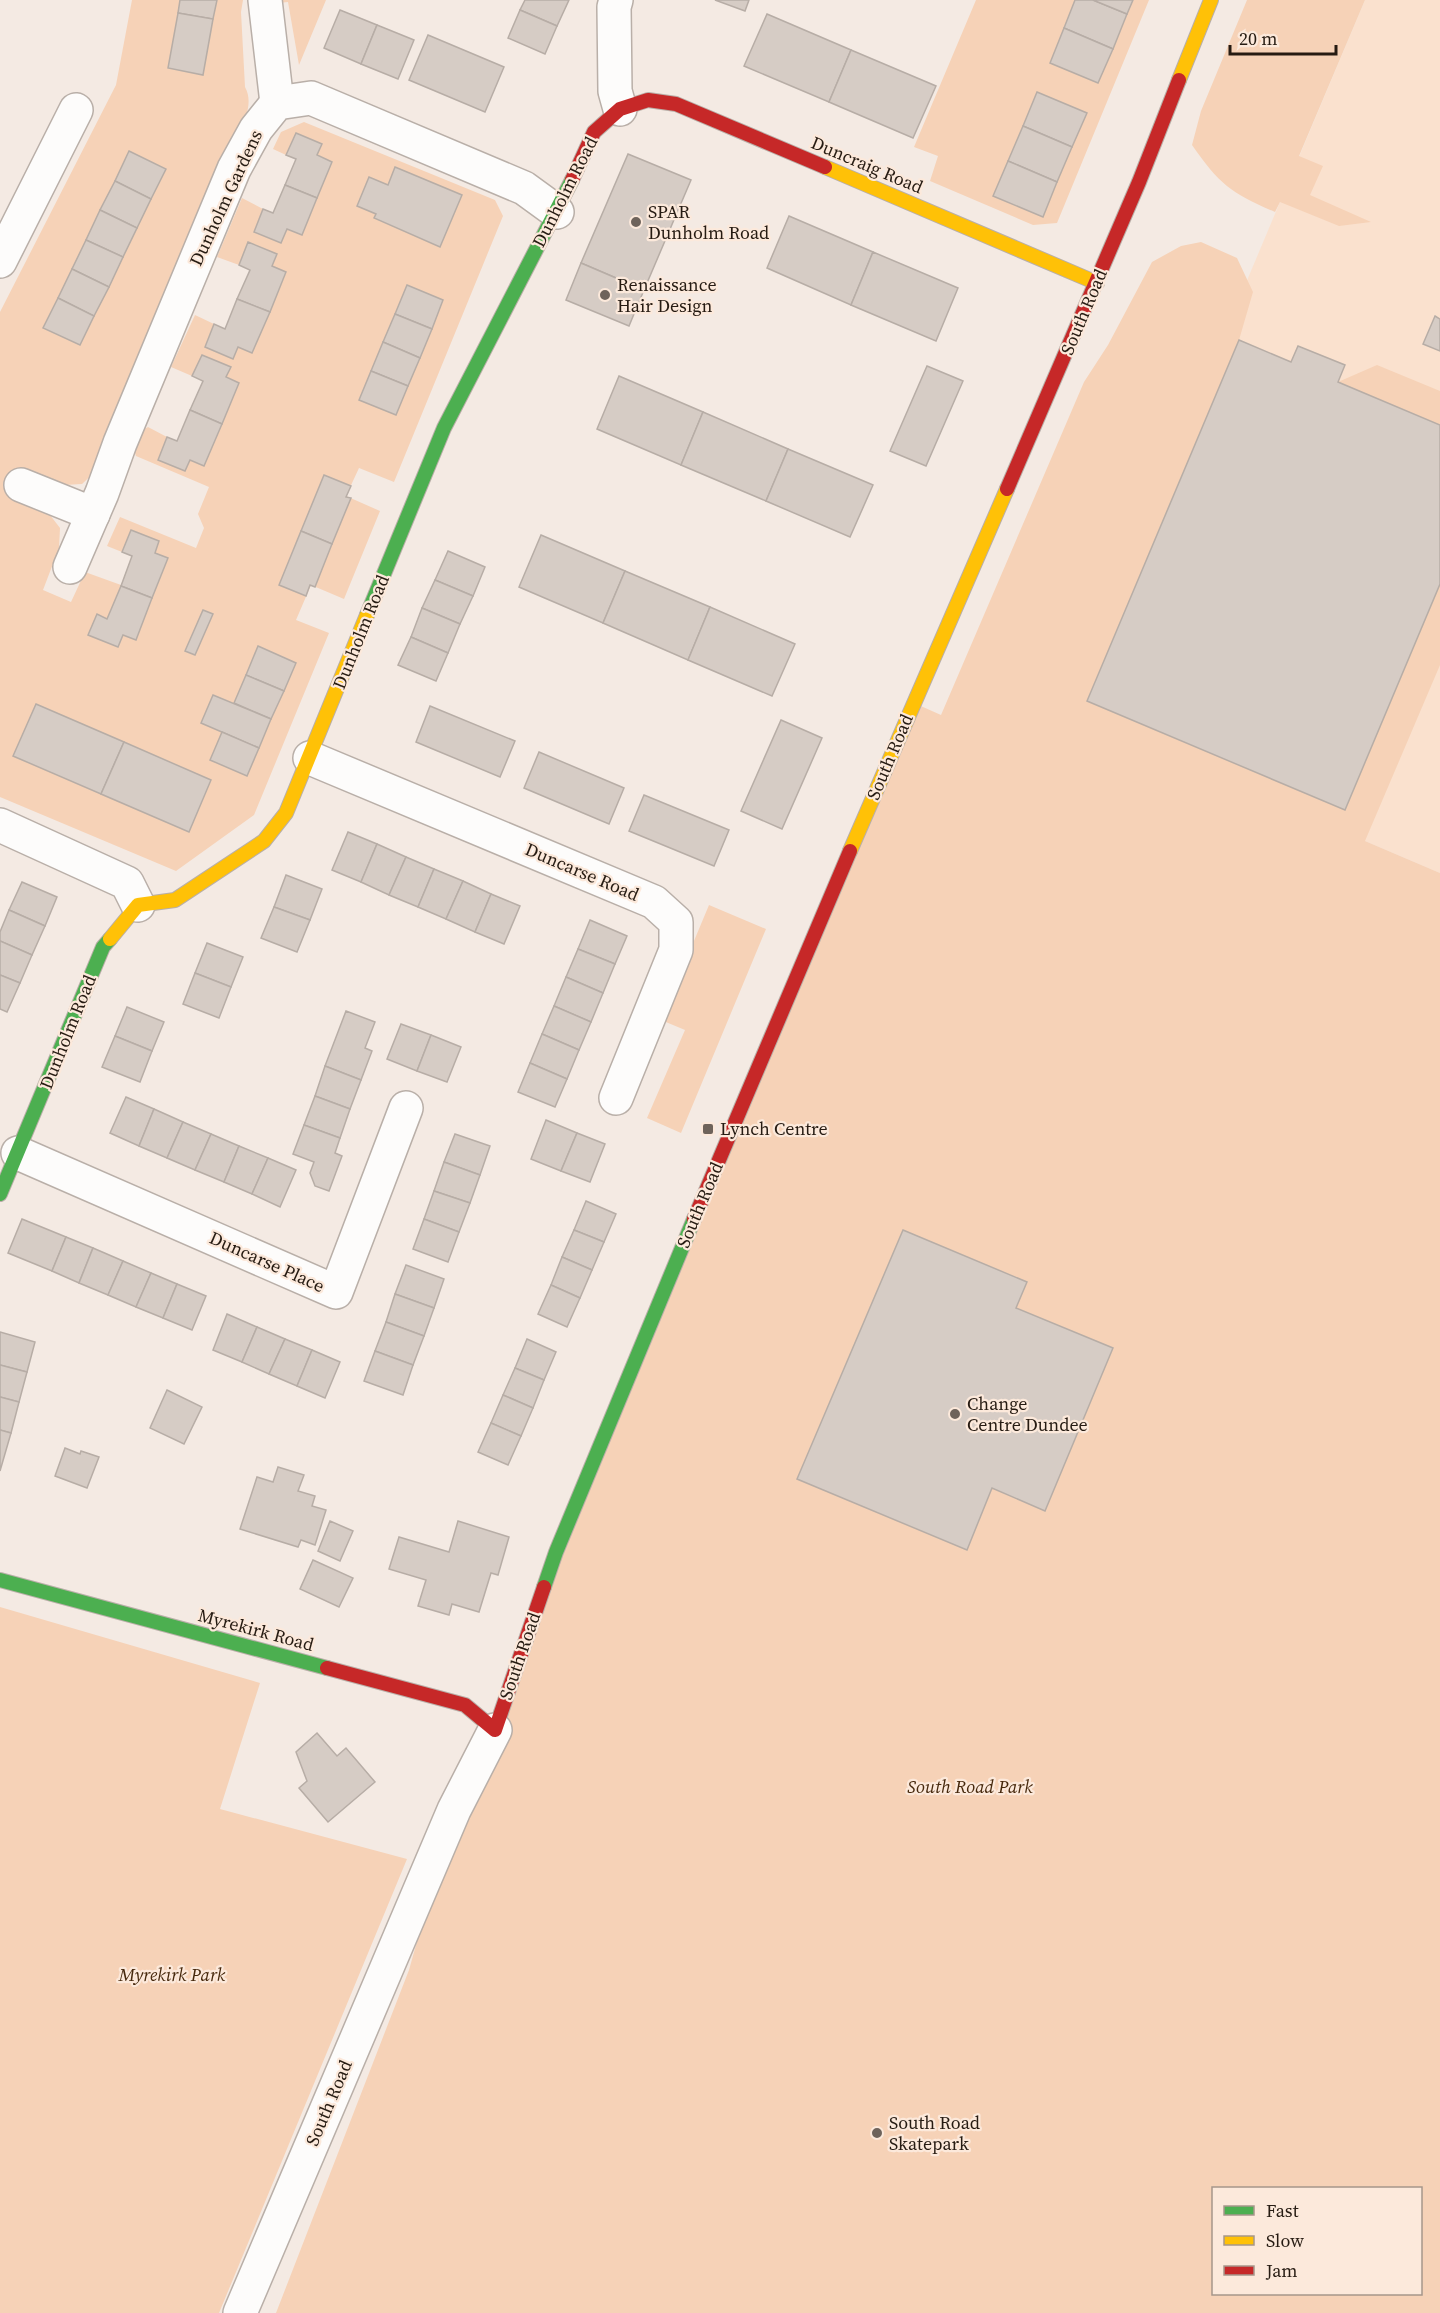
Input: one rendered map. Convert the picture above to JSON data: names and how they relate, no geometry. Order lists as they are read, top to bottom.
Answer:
{
  "streets": {
    "street": [
      "Duncraig Road",
      "Dunholm Road",
      "Dunholm Gardens",
      "South Road",
      "Duncarse Road",
      "Duncarse Place",
      "Myrekirk Road"
    ]
  },
  "crossings": [
    ["Duncraig Road", "Dunholm Road"],
    ["Duncraig Road", "South Road"],
    ["Dunholm Road", "Duncarse Road"],
    ["Dunholm Road", "Duncarse Place"],
    ["South Road", "Myrekirk Road"]
  ],
  "parks": ["South Road Park", "Myrekirk Park"],
  "places": {
    "other": [
      "SPAR Dunholm Road",
      "Renaissance Hair Design",
      "Change Centre Dundee",
      "South Road Skatepark"
    ],
    "transit": ["Lynch Centre"]
  },
  "legend": ["Fast", "Slow", "Jam"],
  "scale_bar": "20 m"
}
